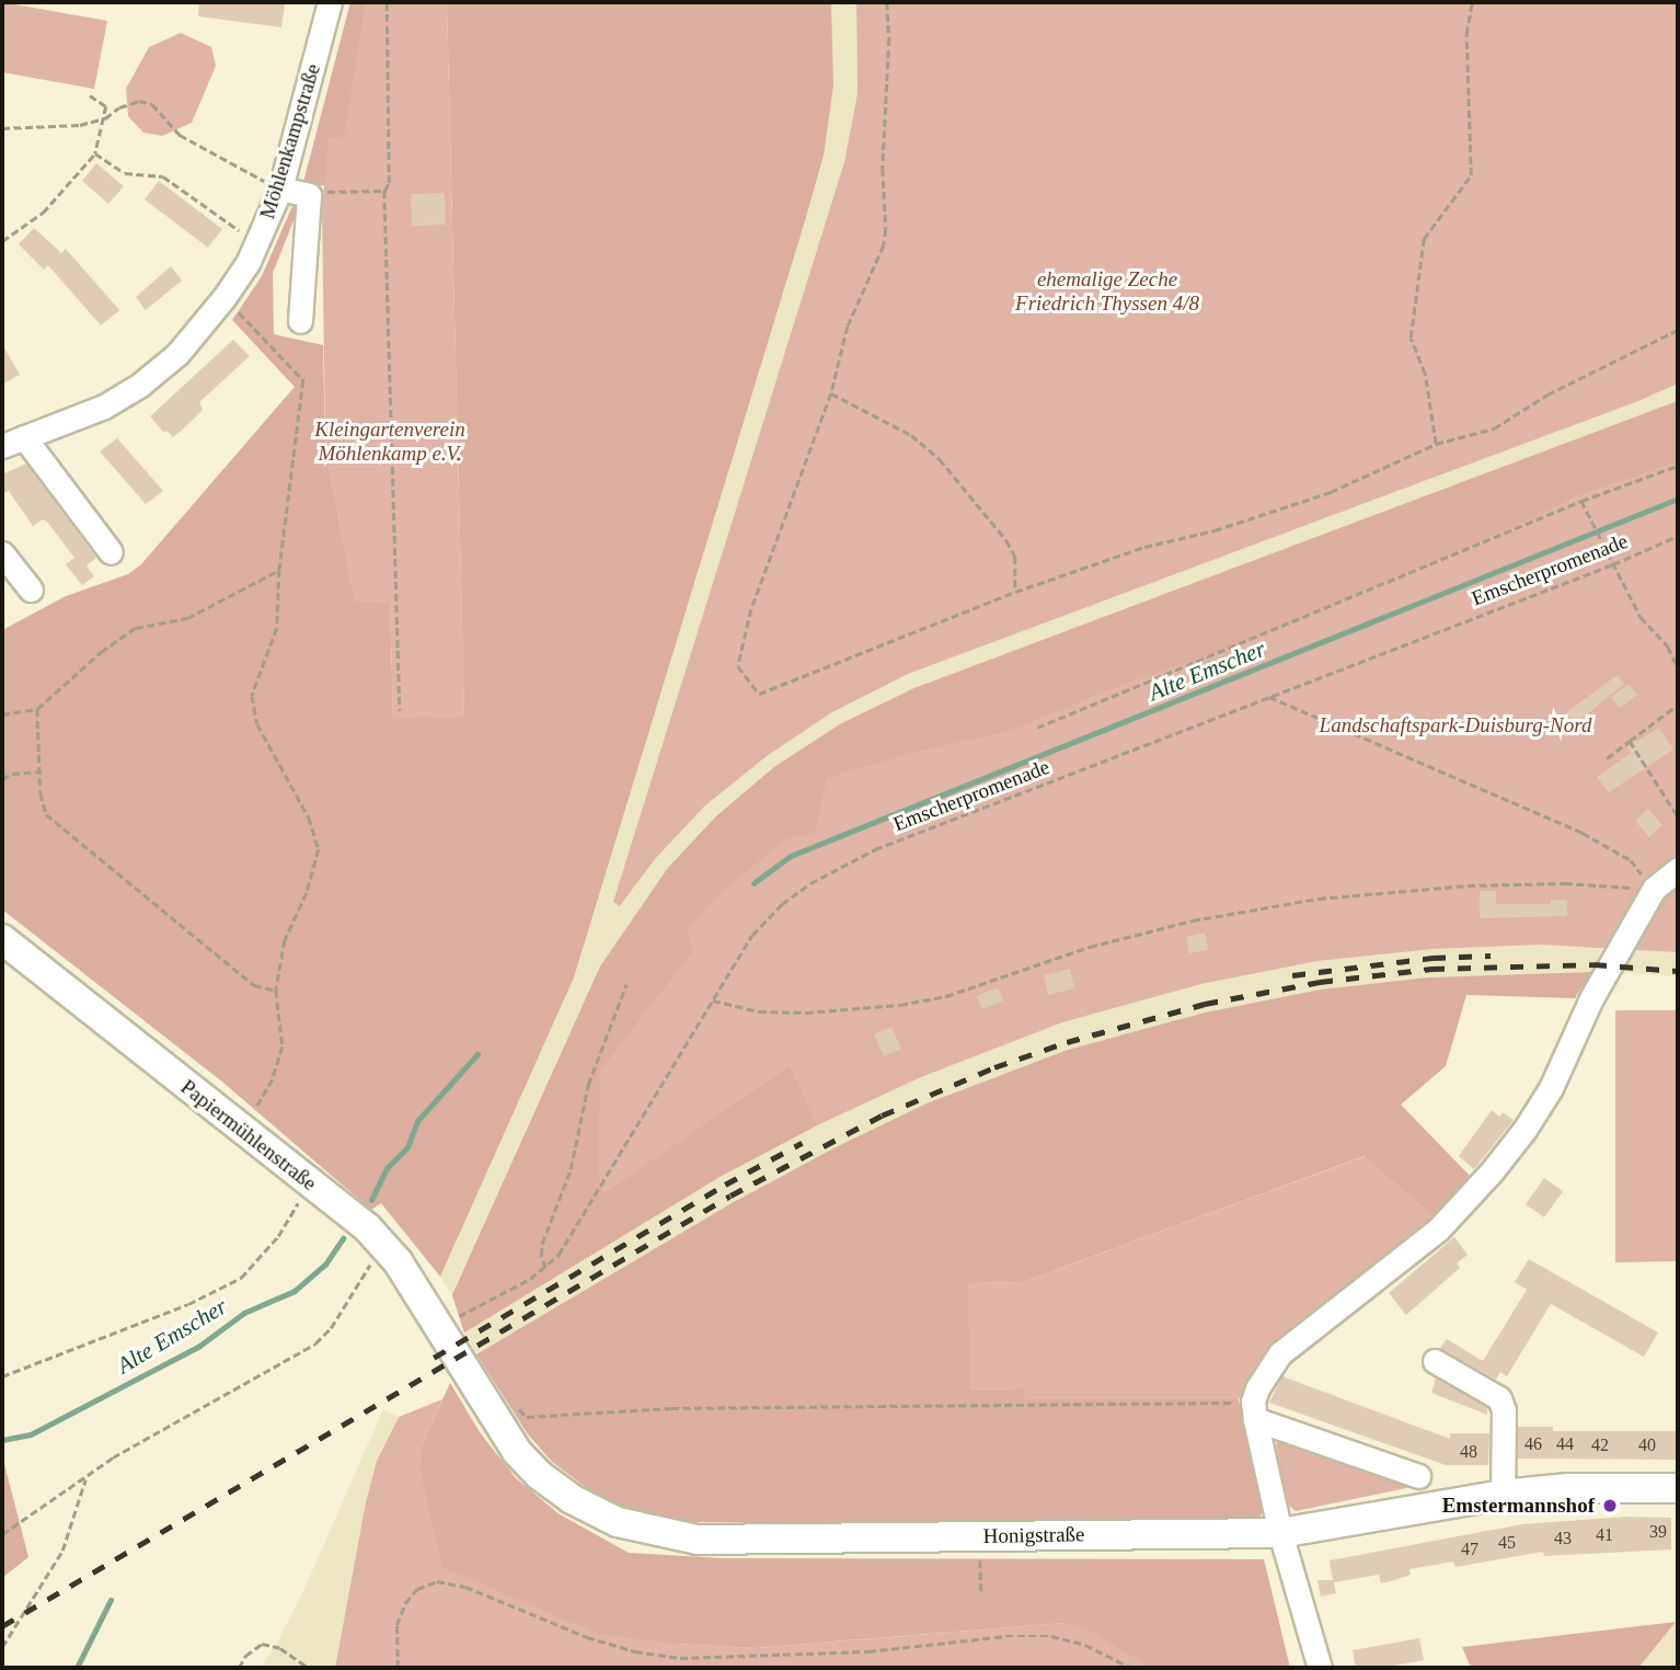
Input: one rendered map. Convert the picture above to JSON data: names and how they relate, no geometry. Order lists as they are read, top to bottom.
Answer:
{
  "streets": {
    "main road": ["Papiermühlenstraße", "Honigstraße"],
    "street": ["Möhlenkampstraße"],
    "path": ["Emscherpromenade"]
  },
  "crossings": [
    ["Papiermühlenstraße", "Honigstraße"]
  ],
  "water": ["Alte Emscher"],
  "parks": ["ehemalige Zeche Friedrich Thyssen 4/8", "Kleingartenverein Möhlenkamp e.V.", "Landschaftspark-Duisburg-Nord"],
  "places": ["Emstermannshof"],
  "house_numbers": [
    "46",
    "44",
    "42",
    "40",
    "48",
    "39",
    "41",
    "43",
    "45",
    "47"
  ]
}
